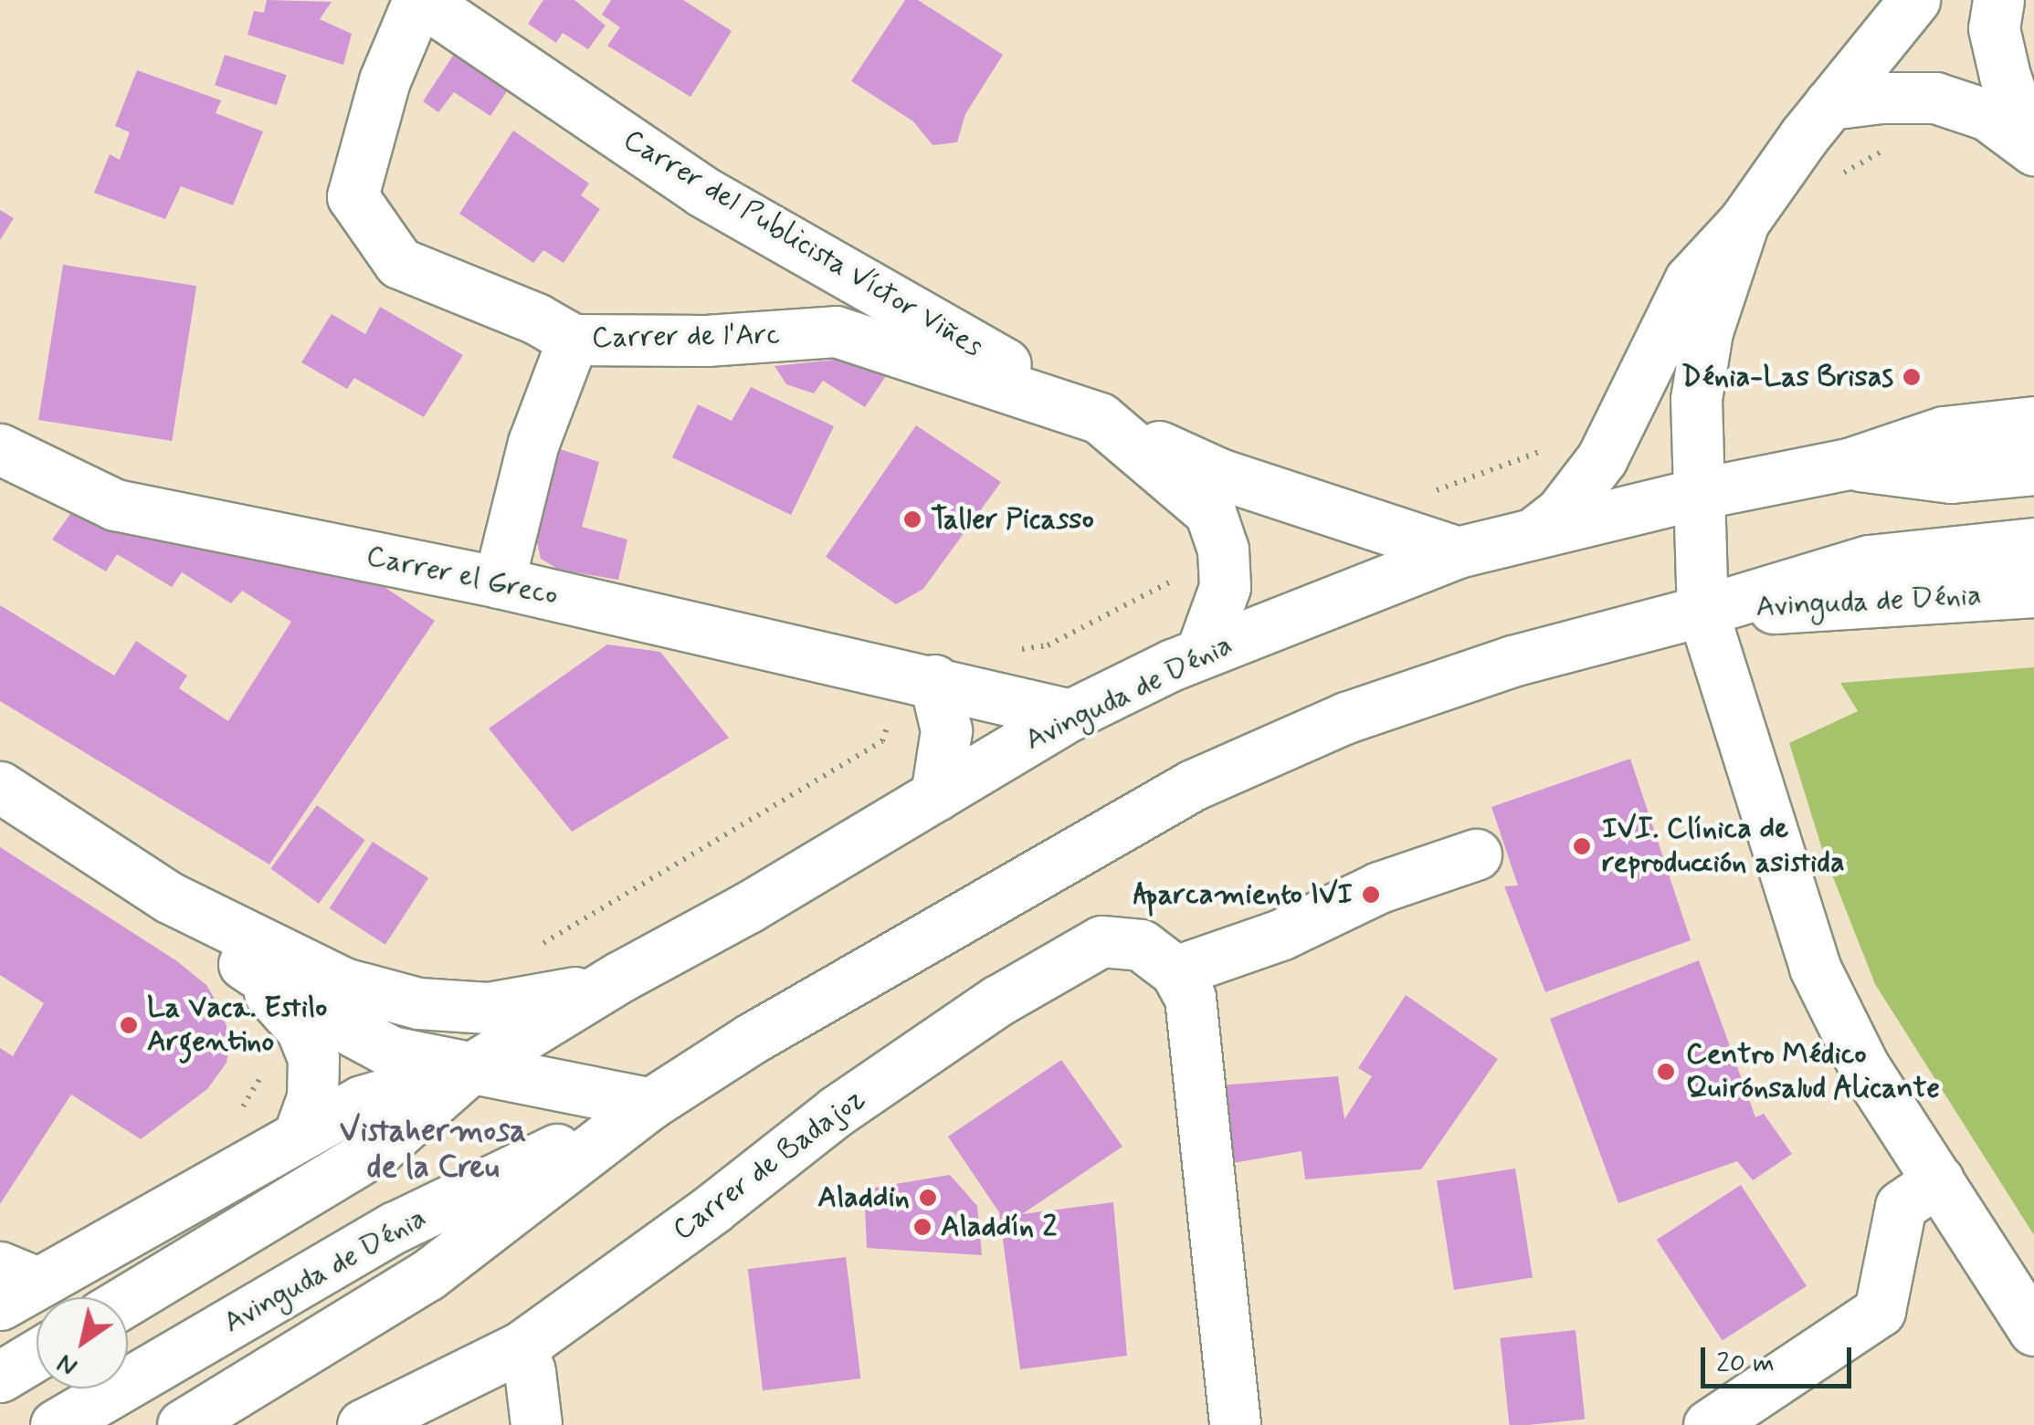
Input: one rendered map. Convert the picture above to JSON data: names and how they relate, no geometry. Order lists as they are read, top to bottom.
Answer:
{
  "streets": {
    "street": [
      "Carrer del Publicista Víctor Viñes",
      "Carrer de l'Arc",
      "Carrer el Greco",
      "Avinguda de Dénia",
      "Carrer de Badajoz"
    ]
  },
  "crossings": [
    ["Carrer del Publicista Víctor Viñes", "Carrer de l'Arc"],
    ["Carrer del Publicista Víctor Viñes", "Avinguda de Dénia"],
    ["Carrer el Greco", "Avinguda de Dénia"]
  ],
  "districts": ["Vistahermosa de la Creu"],
  "places": [
    "Dénia-Las Brisas",
    "Taller Picasso",
    "IVI. Clínica de reproducción asistida",
    "Aparcamiento IVI",
    "La Vaca. Estilo Argentino",
    "Centro Médico Quirónsalud Alicante",
    "Aladdin",
    "Aladdín 2"
  ],
  "scale_bar": "20 m",
  "north": "bottom left"
}
